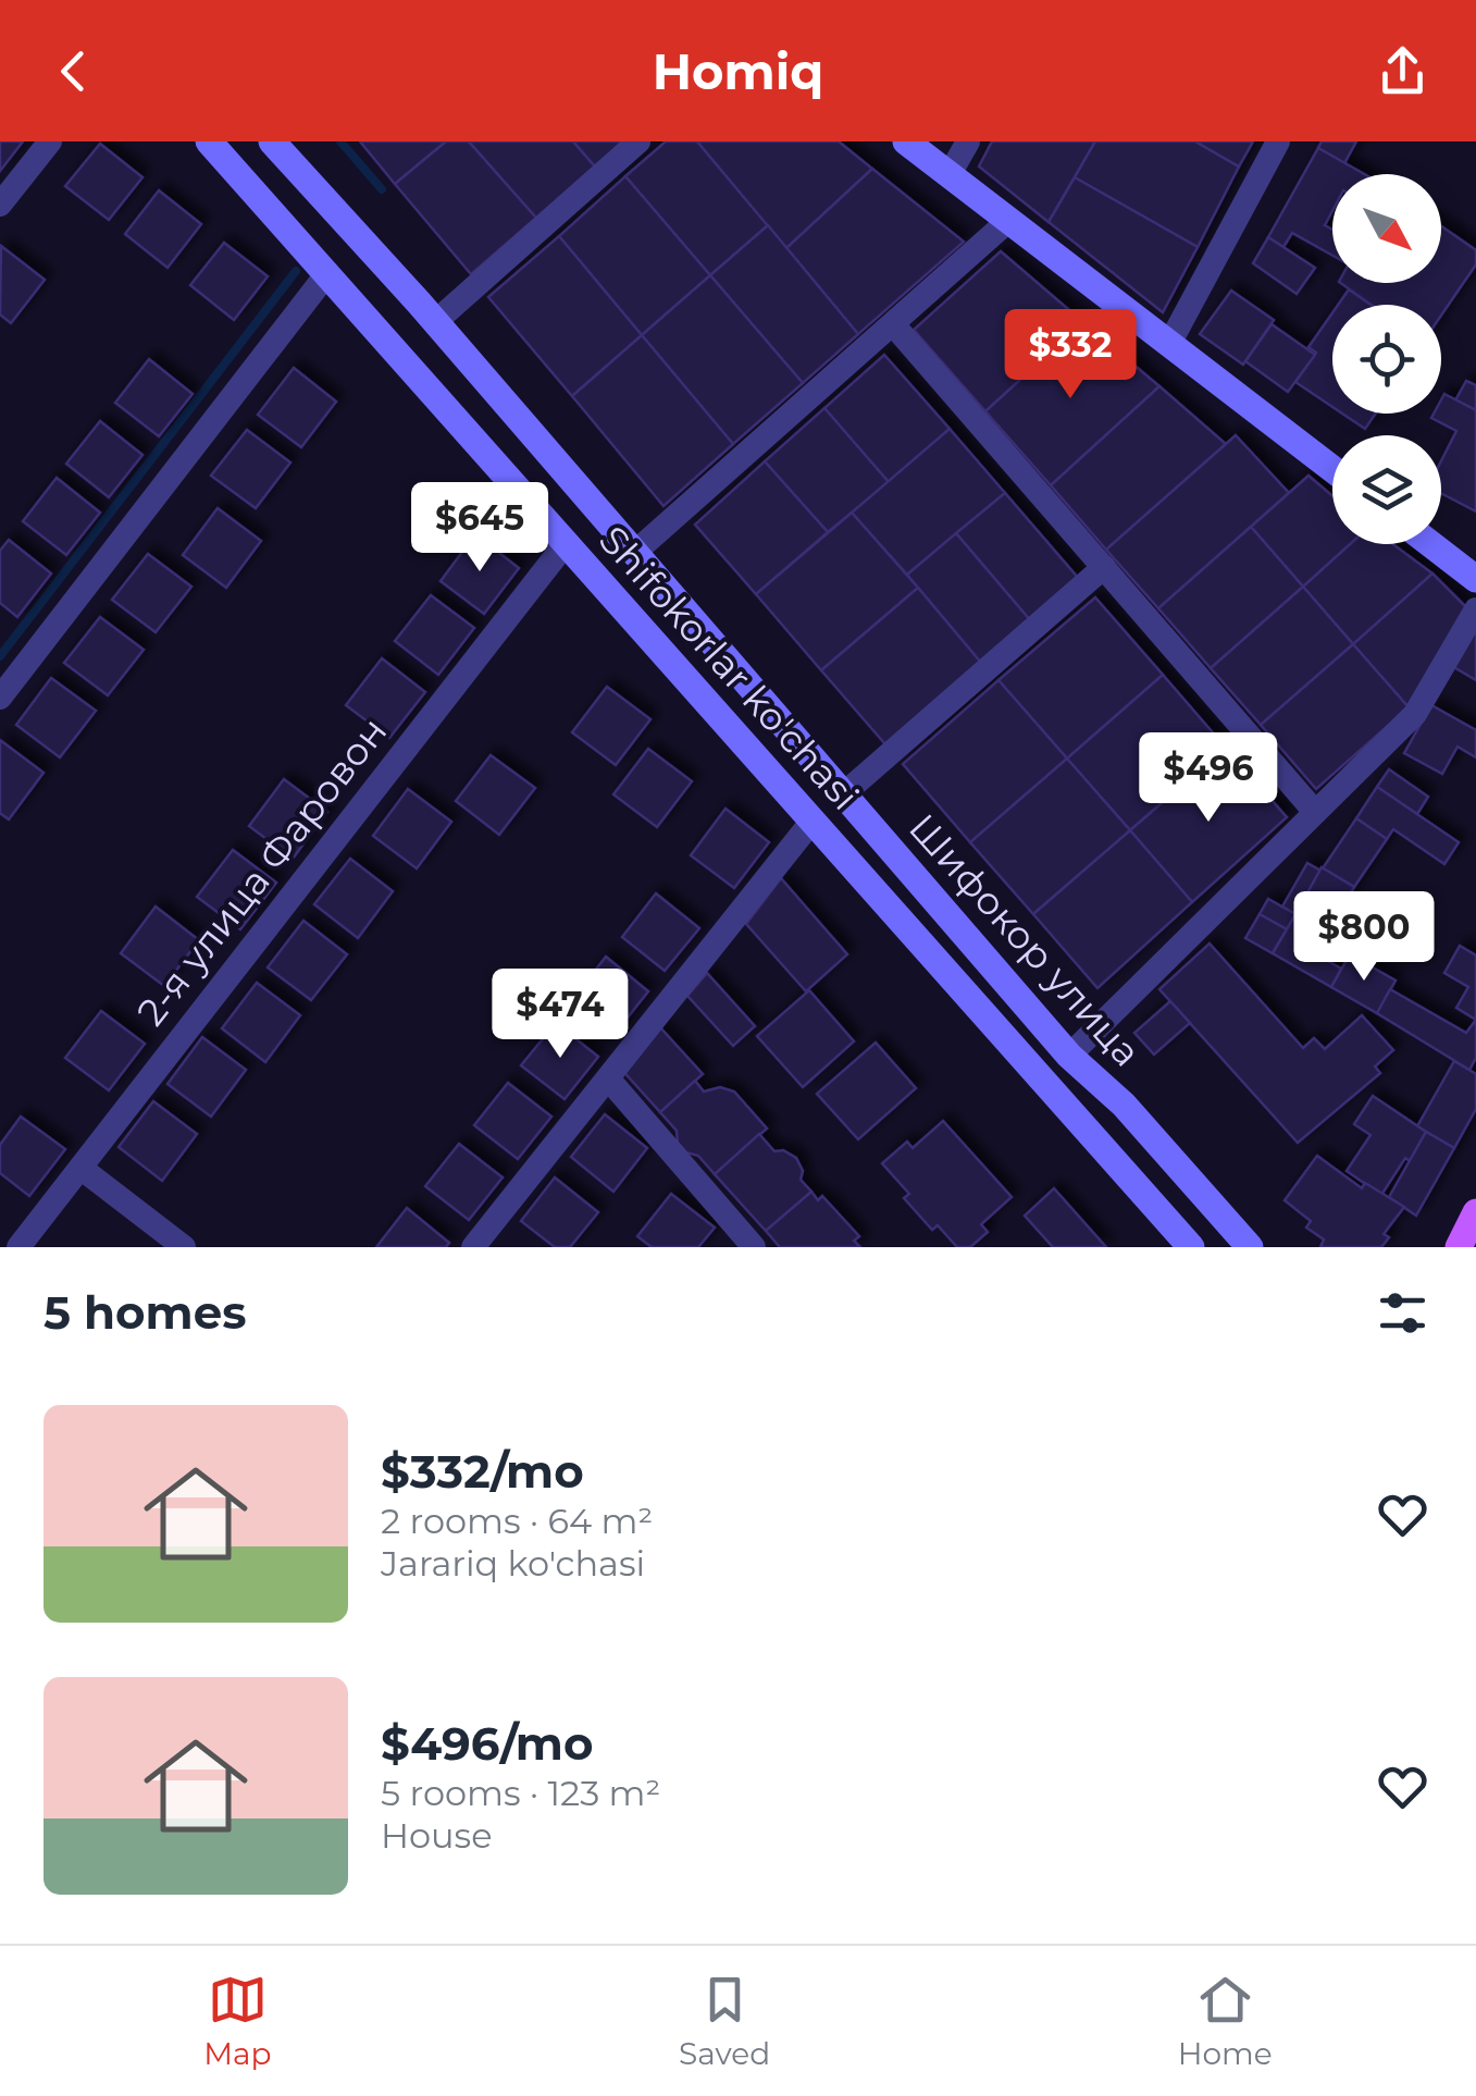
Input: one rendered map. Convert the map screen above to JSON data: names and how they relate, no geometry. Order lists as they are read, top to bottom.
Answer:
{
  "streets": {
    "main road": ["Shifokorlar ko'chasi", "Шифокор улица"],
    "street": ["2-я улица Фаровон"]
  },
  "crossings": [
    ["Shifokorlar ko'chasi", "2-я улица Фаровон"]
  ],
  "north": "bottom right",
  "page": {
    "header": "Homiq",
    "price": [
      "$332",
      "$645",
      "$496",
      "$800",
      "$474"
    ],
    "heading": "5 homes",
    "list": [
      {
        "name": "$332/mo",
        "note": "2 rooms · 64 m² · Jarariq ko'chasi"
      },
      {
        "name": "$496/mo",
        "note": "5 rooms · 123 m² · House"
      }
    ],
    "tabs": ["Map", "Saved", "Home"]
  }
}
